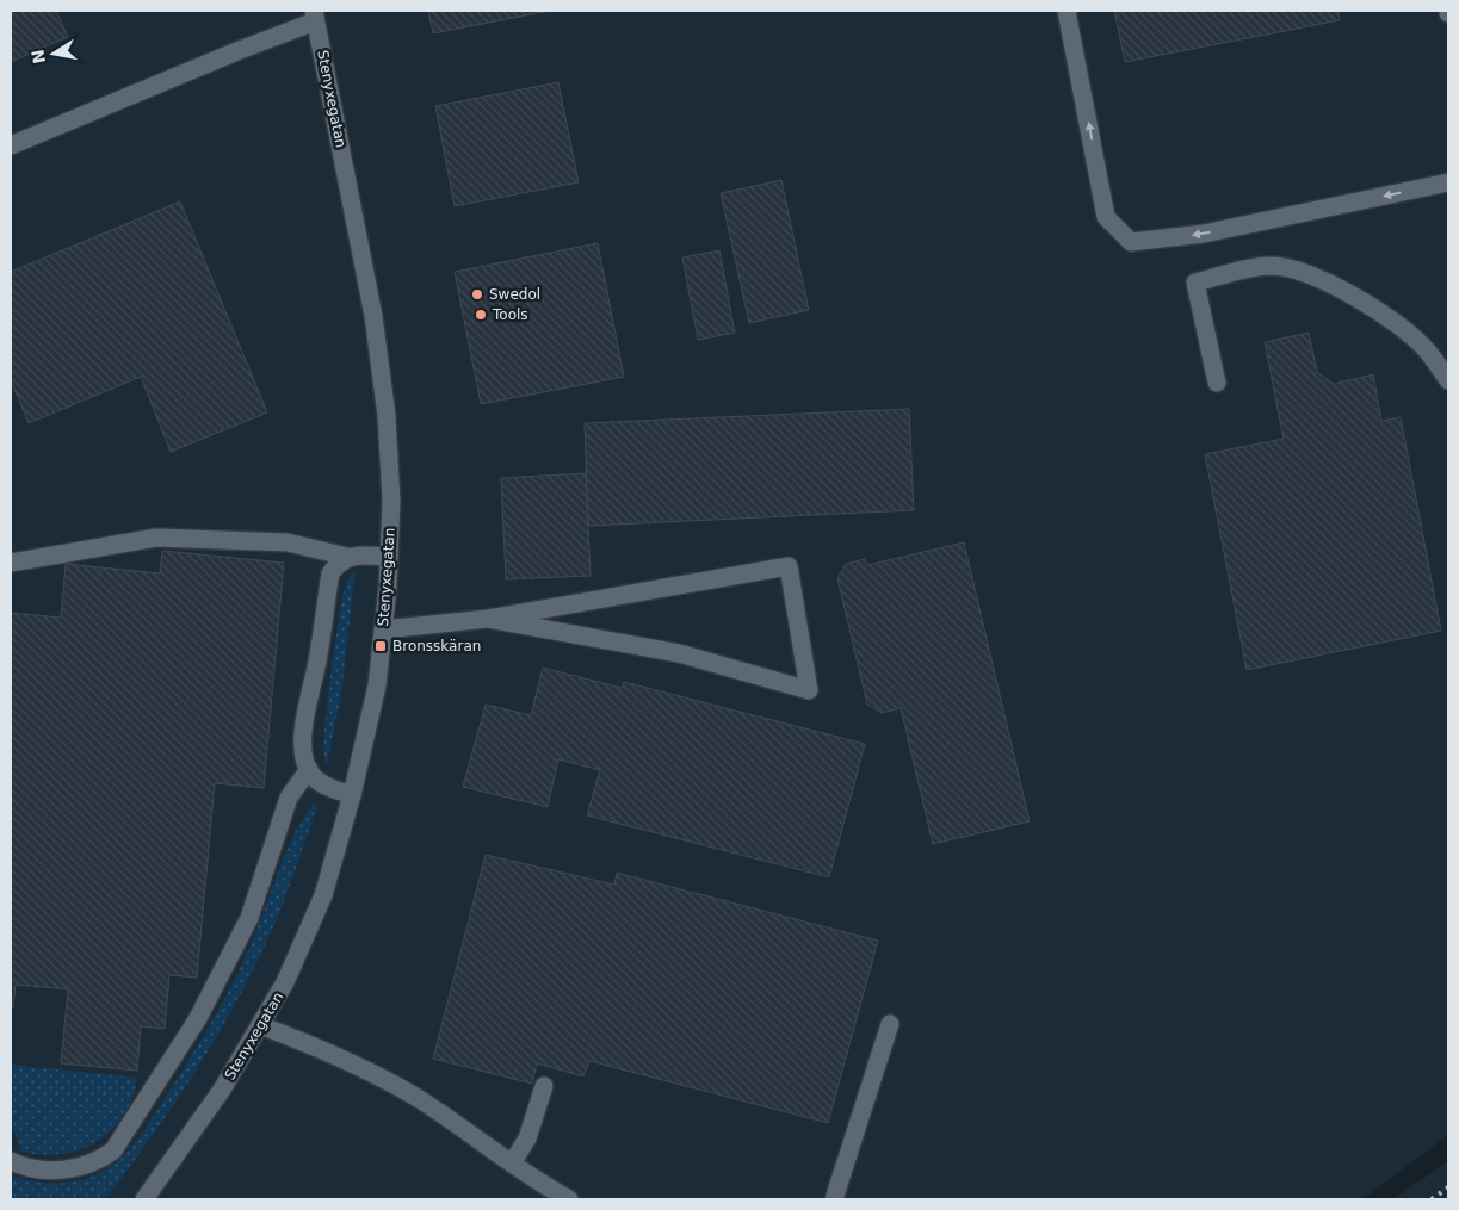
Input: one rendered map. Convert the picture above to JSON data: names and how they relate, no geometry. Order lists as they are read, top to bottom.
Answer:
{
  "streets": {
    "street": ["Stenyxegatan"]
  },
  "places": {
    "other": ["Swedol", "Tools"],
    "transit": ["Bronsskäran"]
  },
  "north": "left"
}
